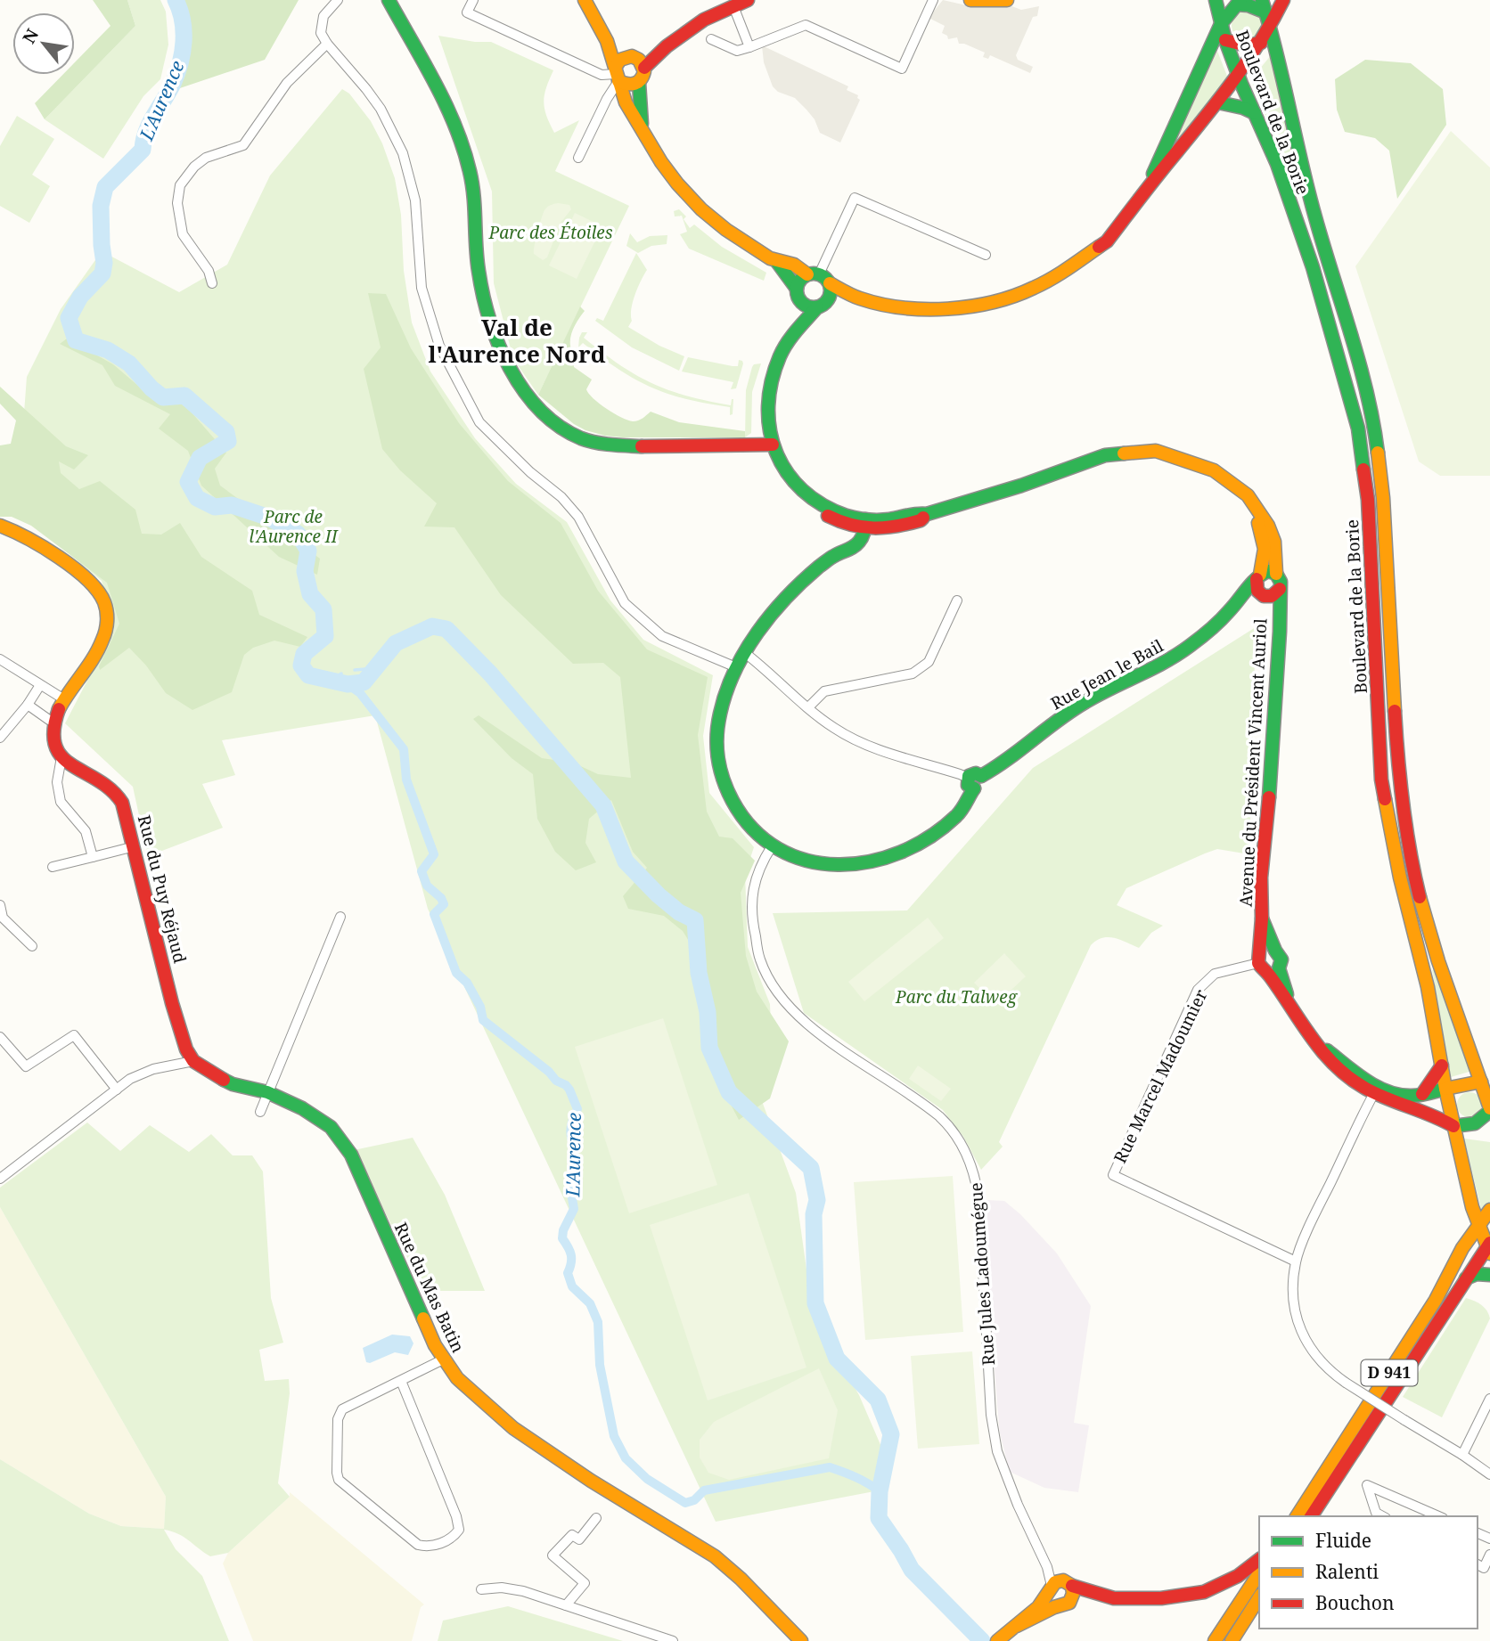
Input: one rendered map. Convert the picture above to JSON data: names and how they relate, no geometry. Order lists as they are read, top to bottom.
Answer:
{
  "streets": {
    "main road": [
      "Boulevard de la Borie",
      "Rue Jean le Bail",
      "Avenue du Président Vincent Auriol",
      "Rue du Puy Réjaud",
      "Rue du Mas Batin",
      "D 941"
    ],
    "street": ["Rue Marcel Madoumier", "Rue Jules Ladoumégue"]
  },
  "crossings": [
    ["Boulevard de la Borie", "D 941"],
    ["Rue Jean le Bail", "Avenue du Président Vincent Auriol"],
    ["Avenue du Président Vincent Auriol", "Rue Marcel Madoumier"],
    ["Rue du Puy Réjaud", "Rue du Mas Batin"]
  ],
  "districts": ["Val de l'Aurence Nord"],
  "water": ["L'Aurence"],
  "parks": ["Parc des Étoiles", "Parc de l'Aurence II", "Parc du Talweg"],
  "legend": ["Fluide", "Ralenti", "Bouchon"],
  "north": "top left"
}
